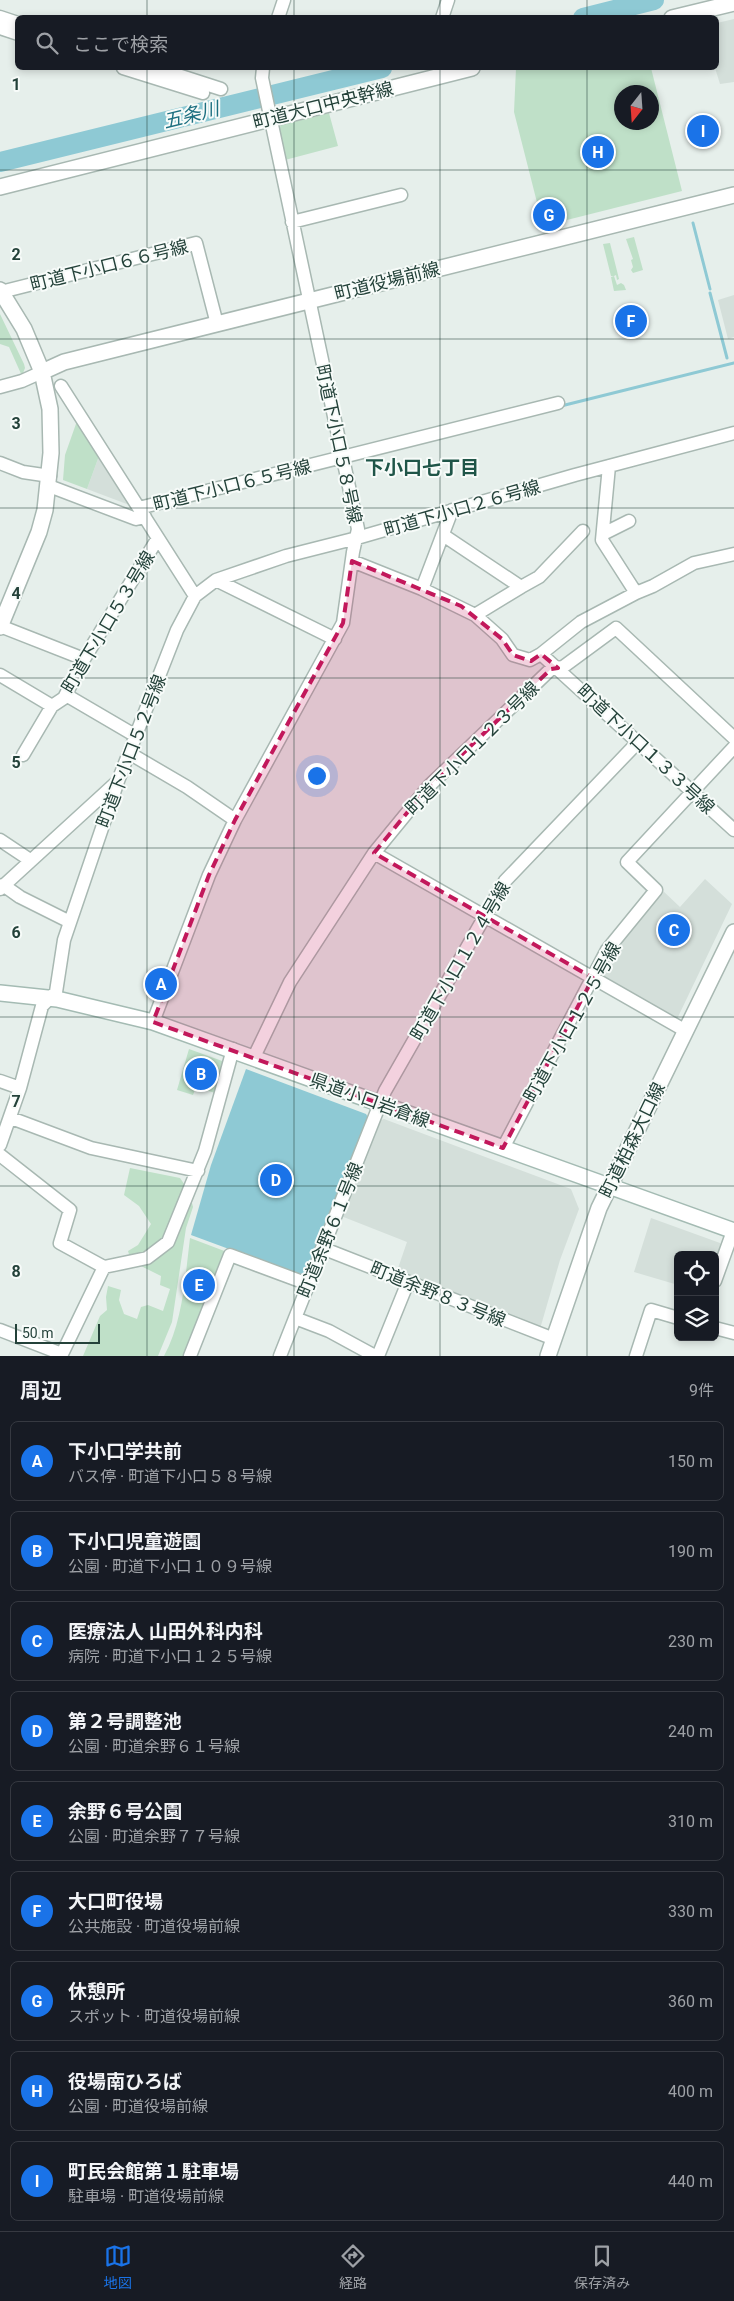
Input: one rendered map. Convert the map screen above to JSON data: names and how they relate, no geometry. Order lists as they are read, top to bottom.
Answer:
{
  "streets": {
    "street": [
      "町道大口中央幹線",
      "町道下小口６６号線",
      "町道役場前線",
      "町道下小口５８号線",
      "町道下小口６５号線",
      "町道下小口２６号線",
      "町道下小口５３号線",
      "町道下小口１２３号線",
      "町道下小口１３３号線",
      "町道下小口５２号線",
      "町道下小口１２４号線",
      "町道下小口１２５号線",
      "県道小口岩倉線",
      "町道柏森大口線",
      "町道余野６１号線",
      "町道余野８３号線"
    ]
  },
  "crossings": [
    ["町道大口中央幹線", "町道下小口５８号線"],
    ["町道下小口６６号線", "町道役場前線"],
    ["町道役場前線", "町道下小口５８号線"],
    ["町道下小口５８号線", "町道下小口６５号線"],
    ["町道下小口５８号線", "町道下小口２６号線"],
    ["町道下小口５８号線", "県道小口岩倉線"],
    ["町道下小口２６号線", "町道下小口５２号線"],
    ["町道下小口１２３号線", "町道下小口１３３号線"],
    ["町道下小口１２３号線", "県道小口岩倉線"],
    ["町道下小口１３３号線", "町道下小口１２４号線"],
    ["町道下小口１３３号線", "町道下小口１２５号線"],
    ["町道下小口５２号線", "県道小口岩倉線"],
    ["町道下小口１２４号線", "県道小口岩倉線"],
    ["町道下小口１２４号線", "町道余野６１号線"],
    ["町道下小口１２５号線", "県道小口岩倉線"],
    ["県道小口岩倉線", "町道柏森大口線"],
    ["県道小口岩倉線", "町道余野６１号線"],
    ["町道柏森大口線", "町道余野８３号線"],
    ["町道余野６１号線", "町道余野８３号線"]
  ],
  "districts": ["下小口七丁目"],
  "water": ["五条川"],
  "scale_bar": "50 m",
  "north": "bottom",
  "page": {
    "search": "ここで検索",
    "pins": [
      "I",
      "H",
      "G",
      "F",
      "C",
      "A",
      "B",
      "D",
      "E"
    ],
    "scale": "50 m",
    "heading": ["周辺", "9件"],
    "list": [
      {
        "mark": "A",
        "name": "下小口学共前",
        "note": "バス停 · 町道下小口５８号線",
        "value": "150 m"
      },
      {
        "mark": "B",
        "name": "下小口児童遊園",
        "note": "公園 · 町道下小口１０９号線",
        "value": "190 m"
      },
      {
        "mark": "C",
        "name": "医療法人 山田外科内科",
        "note": "病院 · 町道下小口１２５号線",
        "value": "230 m"
      },
      {
        "mark": "D",
        "name": "第２号調整池",
        "note": "公園 · 町道余野６１号線",
        "value": "240 m"
      },
      {
        "mark": "E",
        "name": "余野６号公園",
        "note": "公園 · 町道余野７７号線",
        "value": "310 m"
      },
      {
        "mark": "F",
        "name": "大口町役場",
        "note": "公共施設 · 町道役場前線",
        "value": "330 m"
      },
      {
        "mark": "G",
        "name": "休憩所",
        "note": "スポット · 町道役場前線",
        "value": "360 m"
      },
      {
        "mark": "H",
        "name": "役場南ひろば",
        "note": "公園 · 町道役場前線",
        "value": "400 m"
      },
      {
        "mark": "I",
        "name": "町民会館第１駐車場",
        "note": "駐車場 · 町道役場前線",
        "value": "440 m"
      }
    ],
    "nav": ["地図", "経路", "保存済み"]
  },
  "grid": {
    "rows": [
      "1",
      "2",
      "3",
      "4",
      "5",
      "6",
      "7",
      "8"
    ]
  }
}
